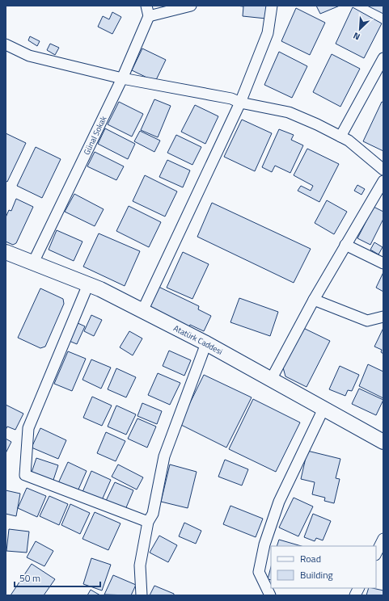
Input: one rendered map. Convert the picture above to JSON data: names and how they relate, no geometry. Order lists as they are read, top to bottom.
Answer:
{
  "streets": {
    "street": ["Günal Sokak", "Atatürk Caddesi"]
  },
  "crossings": [
    ["Günal Sokak", "Atatürk Caddesi"]
  ],
  "legend": ["Road", "Building"],
  "scale_bar": "50 m",
  "north": "bottom left"
}
